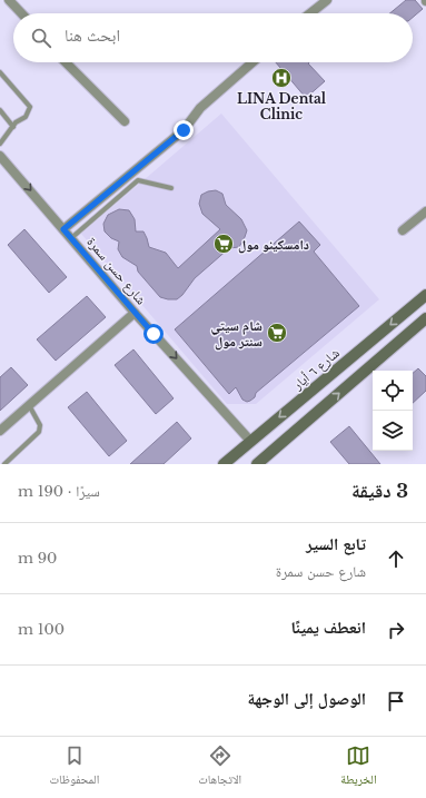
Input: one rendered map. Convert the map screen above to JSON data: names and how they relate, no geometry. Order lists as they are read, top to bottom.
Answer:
{
  "streets": {
    "main road": ["شارع ٦ أيار"],
    "street": ["شارع حسن سمرة"]
  },
  "crossings": [
    ["شارع حسن سمرة", "شارع ٦ أيار"]
  ],
  "one_way": ["شارع حسن سمرة"],
  "places": {
    "hospital": ["LINA Dental Clinic"],
    "supermarket": ["دامسكينو مول", "شام سيتي سنتر مول"]
  },
  "page": {
    "search": "ابحث هنا",
    "heading": ["3 دقيقة", "سيرًا · 190 m"],
    "list": [
      ["تابع السير", "شارع حسن سمرة", "90 m"],
      ["انعطف يمينًا", "100 m"],
      "الوصول إلى الوجهة"
    ],
    "nav": ["الخريطة", "الاتجاهات", "المحفوظات"]
  }
}
